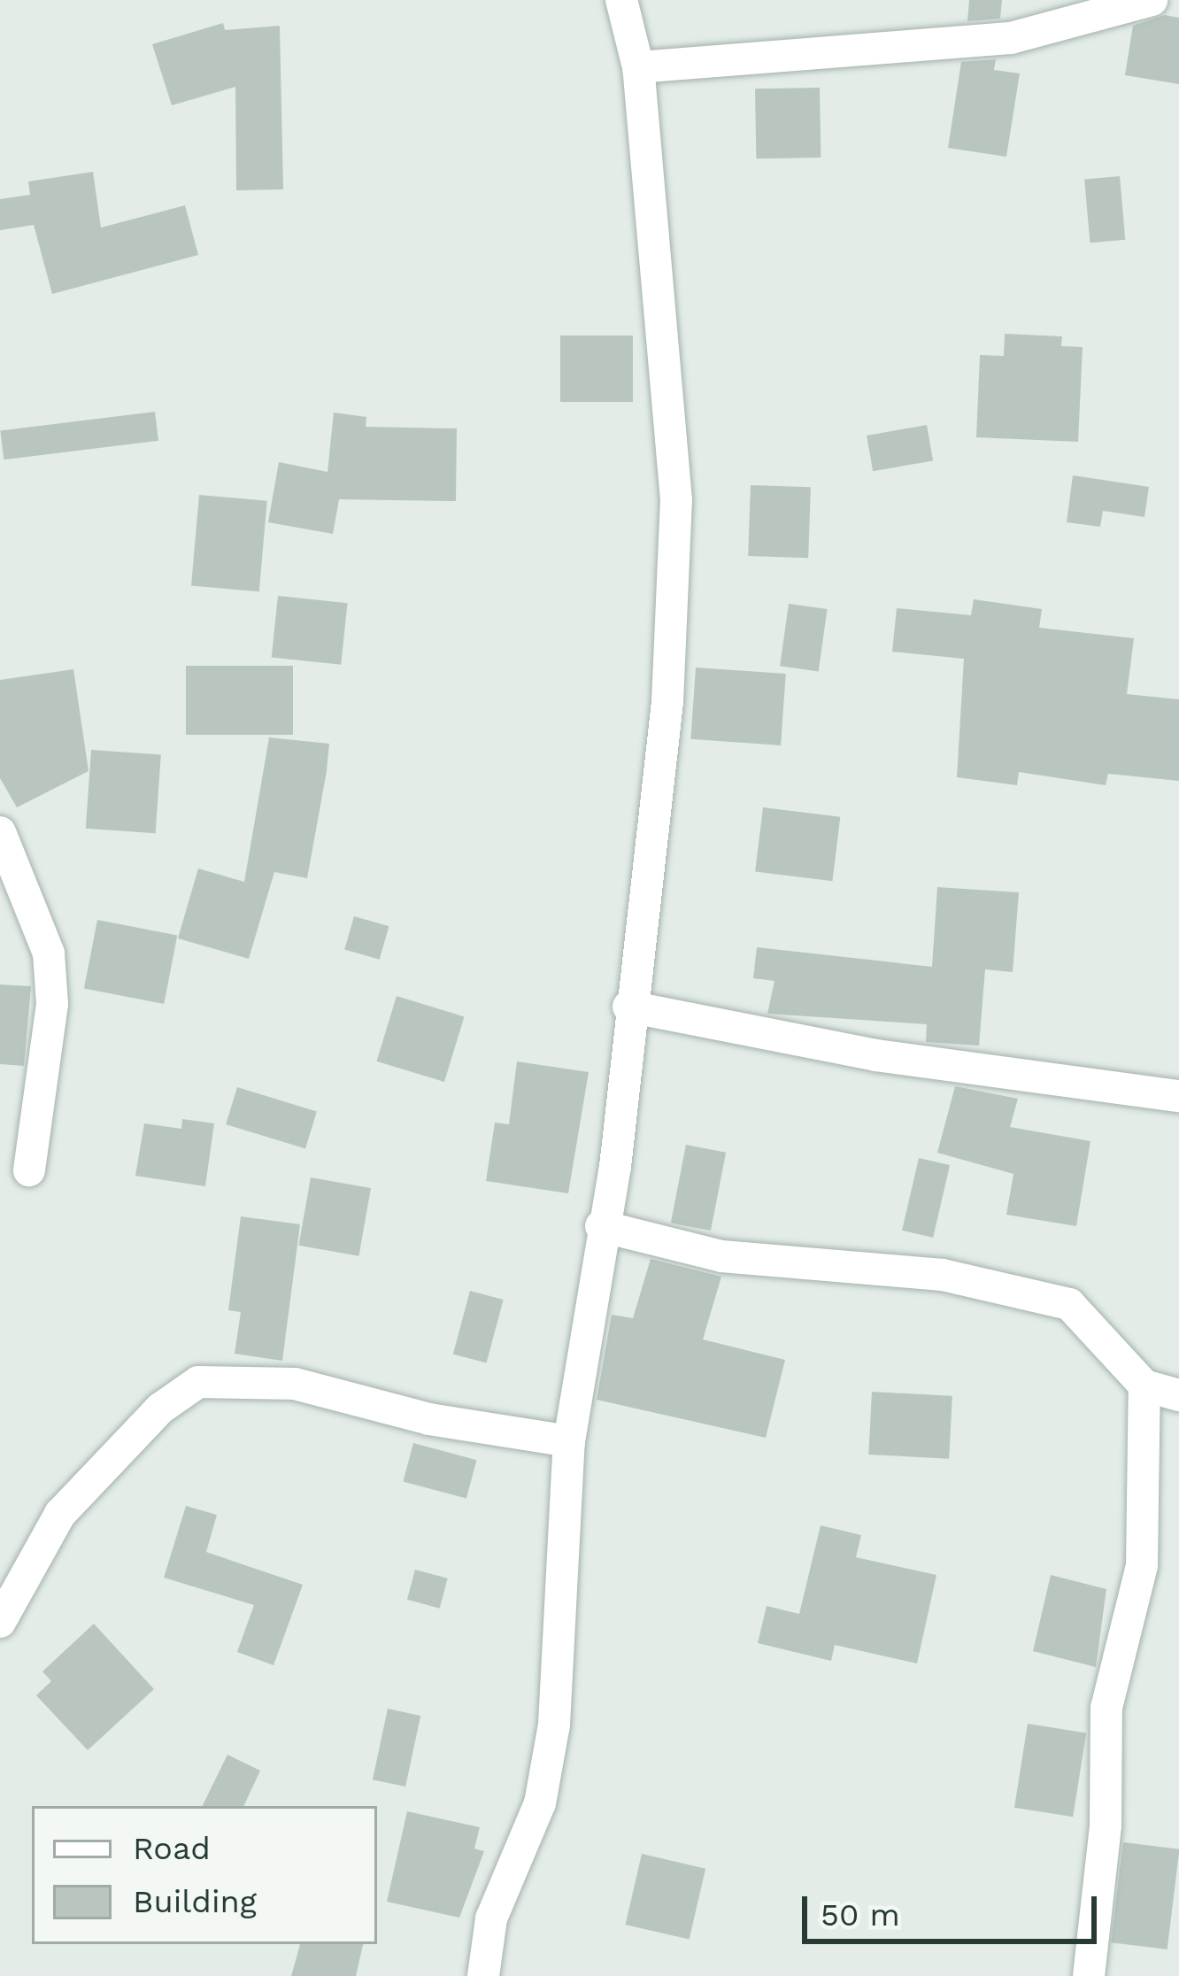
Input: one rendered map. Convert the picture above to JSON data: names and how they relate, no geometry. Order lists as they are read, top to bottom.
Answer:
{
  "legend": ["Road", "Building"],
  "scale_bar": "50 m"
}
